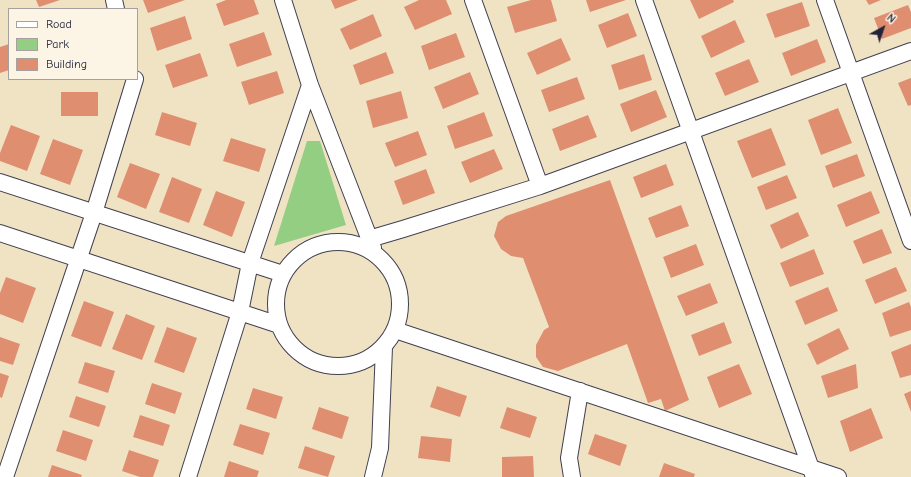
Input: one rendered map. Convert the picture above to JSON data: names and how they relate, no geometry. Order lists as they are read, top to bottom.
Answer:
{
  "legend": ["Road", "Park", "Building"],
  "north": "top right"
}
